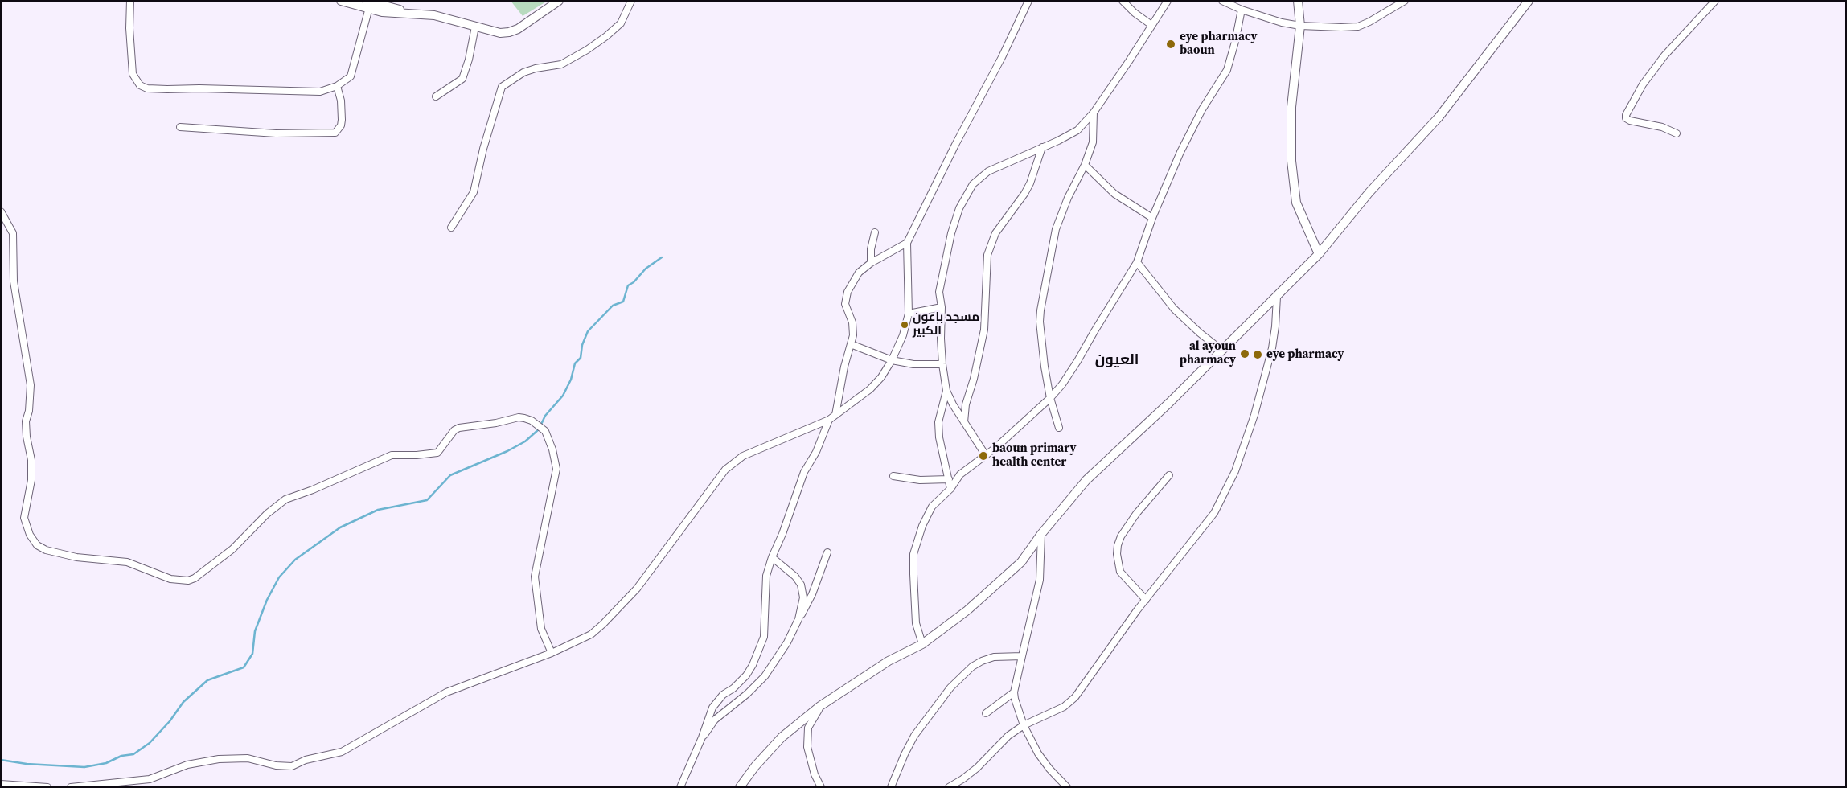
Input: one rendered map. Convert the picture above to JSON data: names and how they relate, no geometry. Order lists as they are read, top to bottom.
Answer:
{
  "districts": ["العيون"],
  "places": [
    "eye pharmacy baoun",
    "مسجد باعون الكبير",
    "al ayoun pharmacy",
    "eye pharmacy",
    "baoun primary health center"
  ]
}
